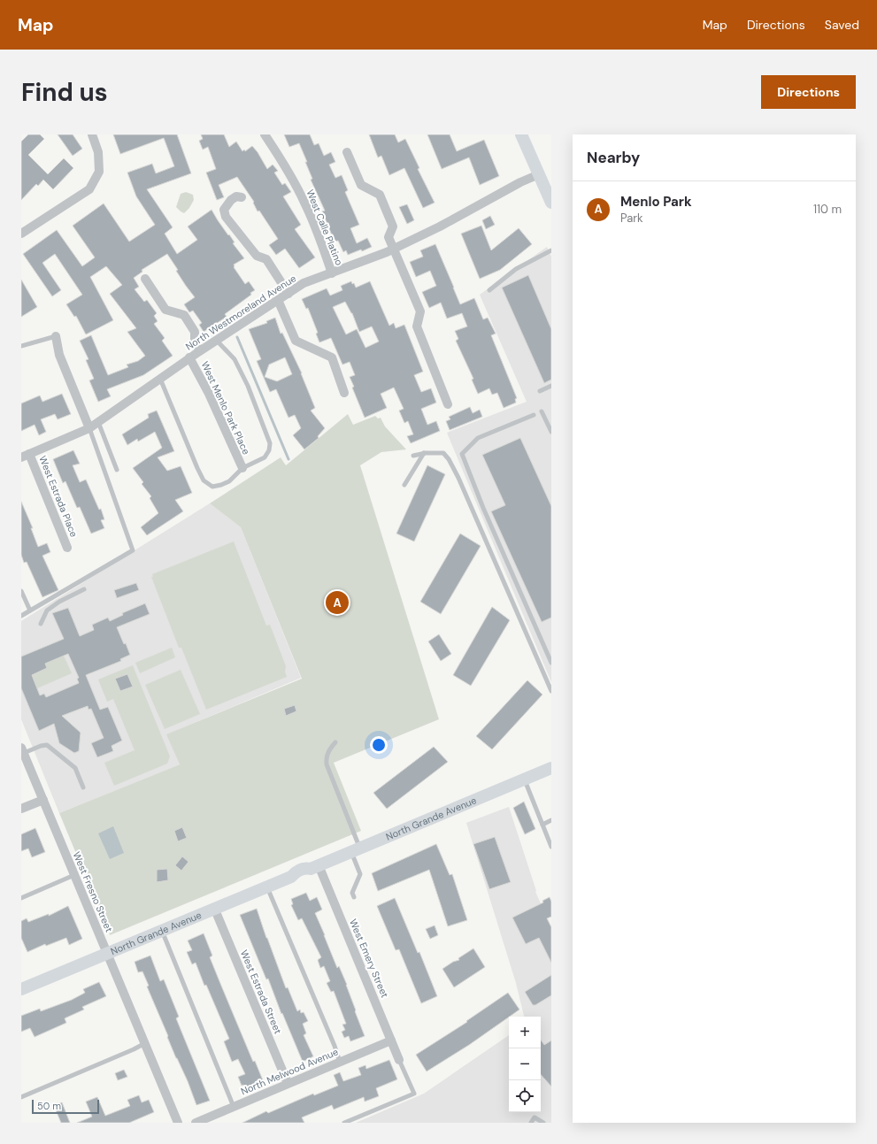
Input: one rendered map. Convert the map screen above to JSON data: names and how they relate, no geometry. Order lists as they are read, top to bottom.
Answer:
{
  "streets": {
    "main road": ["North Grande Avenue"],
    "street": [
      "West Calle Platino",
      "North Westmoreland Avenue",
      "West Menlo Park Place",
      "West Estrada Place",
      "West Fresno Street",
      "West Emery Street",
      "West Estrada Street",
      "North Melwood Avenue"
    ]
  },
  "crossings": [
    ["West Calle Platino", "North Westmoreland Avenue"],
    ["North Westmoreland Avenue", "West Menlo Park Place"],
    ["North Westmoreland Avenue", "West Estrada Place"],
    ["North Grande Avenue", "West Fresno Street"],
    ["North Grande Avenue", "West Emery Street"],
    ["North Grande Avenue", "West Estrada Street"],
    ["West Emery Street", "North Melwood Avenue"],
    ["West Estrada Street", "North Melwood Avenue"]
  ],
  "scale_bar": "50 m",
  "page": {
    "header": "Map",
    "nav": ["Map", "Directions", "Saved"],
    "buttons": "Directions",
    "title": "Find us",
    "heading": "Nearby",
    "list": [
      {
        "mark": "A",
        "name": "Menlo Park",
        "note": "Park",
        "value": "110 m"
      }
    ],
    "pins": "A",
    "map_buttons": ["+", "−"],
    "scale": "50 m"
  }
}
